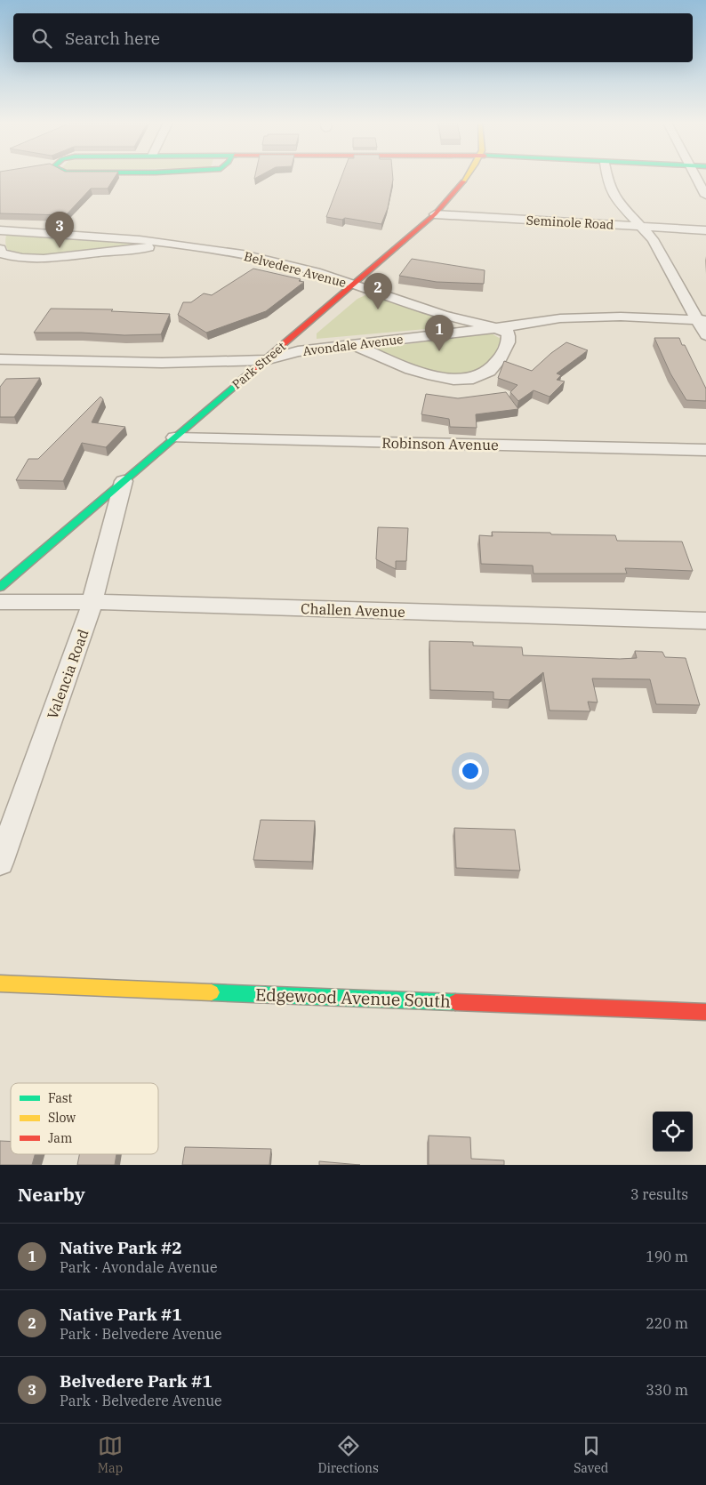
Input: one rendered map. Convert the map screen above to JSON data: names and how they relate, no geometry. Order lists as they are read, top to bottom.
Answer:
{
  "streets": {
    "street": [
      "Seminole Road",
      "Belvedere Avenue",
      "Avondale Avenue",
      "Park Street",
      "Robinson Avenue",
      "Challen Avenue",
      "Valencia Road",
      "Edgewood Avenue South"
    ]
  },
  "crossings": [
    ["Seminole Road", "Park Street"],
    ["Belvedere Avenue", "Avondale Avenue"],
    ["Belvedere Avenue", "Park Street"],
    ["Avondale Avenue", "Park Street"],
    ["Park Street", "Robinson Avenue"],
    ["Park Street", "Valencia Road"],
    ["Challen Avenue", "Valencia Road"]
  ],
  "legend": ["Fast", "Slow", "Jam"],
  "page": {
    "search": "Search here",
    "pins": ["3", "2", "1"],
    "heading": ["Nearby", "3 results"],
    "list": [
      {
        "mark": "1",
        "name": "Native Park #2",
        "note": "Park · Avondale Avenue",
        "value": "190 m"
      },
      {
        "mark": "2",
        "name": "Native Park #1",
        "note": "Park · Belvedere Avenue",
        "value": "220 m"
      },
      {
        "mark": "3",
        "name": "Belvedere Park #1",
        "note": "Park · Belvedere Avenue",
        "value": "330 m"
      }
    ],
    "nav": ["Map", "Directions", "Saved"]
  }
}
